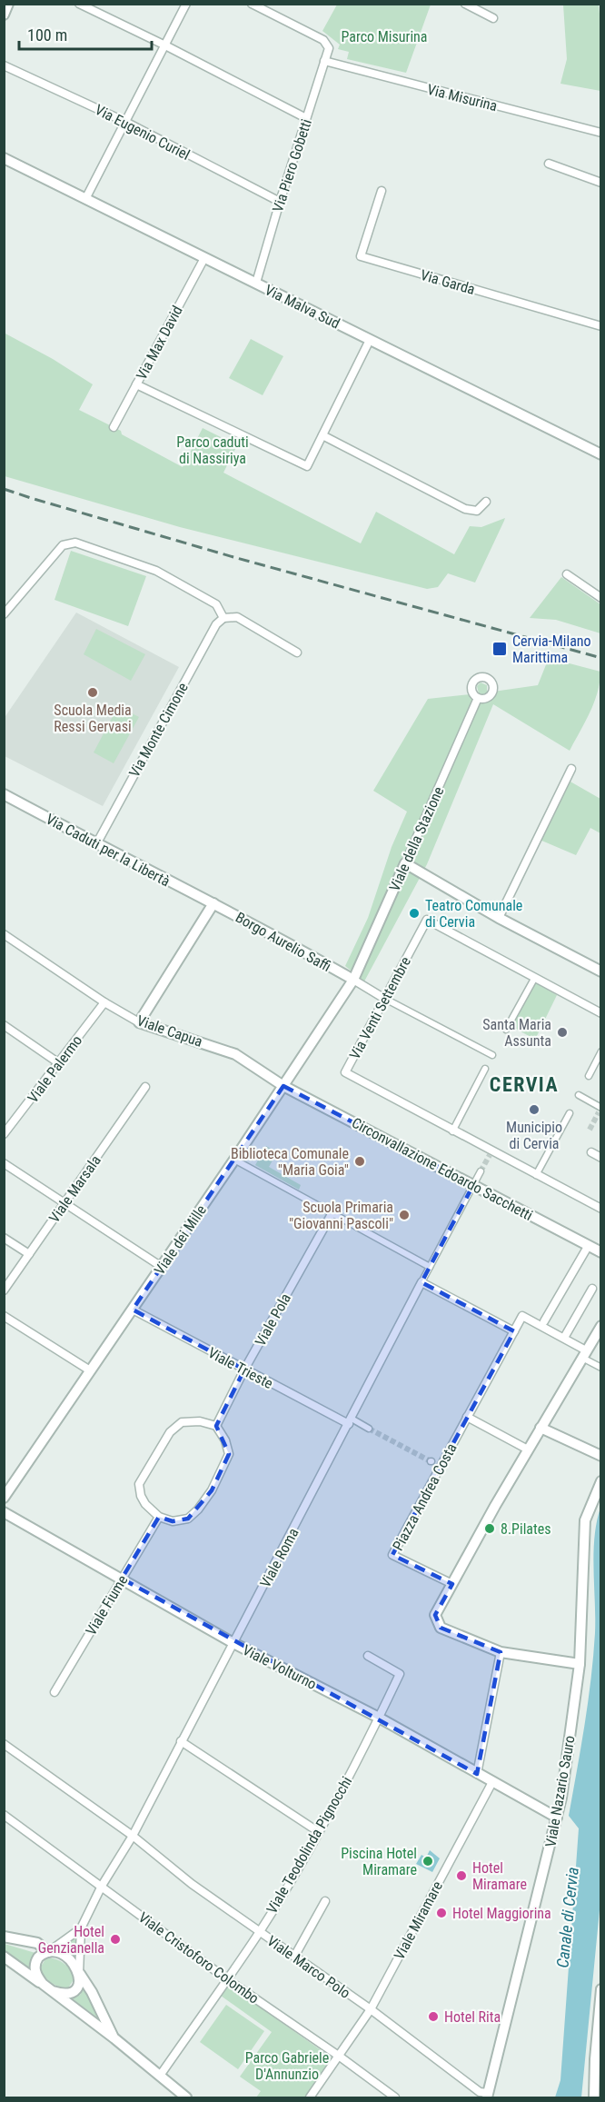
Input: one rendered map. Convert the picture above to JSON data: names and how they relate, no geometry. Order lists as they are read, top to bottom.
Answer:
{
  "streets": {
    "street": [
      "Via Misurina",
      "Via Eugenio Curiel",
      "Via Piero Gobetti",
      "Via Garda",
      "Via Malva Sud",
      "Via Max David",
      "Via Monte Cimone",
      "Viale della Stazione",
      "Via Caduti per la Libertà",
      "Borgo Aurelio Saffi",
      "Via Venti Settembre",
      "Viale Capua",
      "Viale Palermo",
      "Circonvallazione Edoardo Sacchetti",
      "Viale Marsala",
      "Viale dei Mille",
      "Viale Pola",
      "Viale Trieste",
      "Piazza Andrea Costa",
      "Viale Roma",
      "Viale Fiume",
      "Viale Volturno",
      "Viale Nazario Sauro",
      "Viale Teodolinda Pignocchi",
      "Viale Miramare",
      "Viale Cristoforo Colombo",
      "Viale Marco Polo"
    ]
  },
  "crossings": [
    ["Via Misurina", "Via Piero Gobetti"],
    ["Via Eugenio Curiel", "Via Piero Gobetti"],
    ["Via Piero Gobetti", "Via Malva Sud"],
    ["Via Malva Sud", "Via Max David"],
    ["Via Monte Cimone", "Via Caduti per la Libertà"],
    ["Viale della Stazione", "Borgo Aurelio Saffi"],
    ["Viale della Stazione", "Viale dei Mille"],
    ["Via Caduti per la Libertà", "Borgo Aurelio Saffi"],
    ["Borgo Aurelio Saffi", "Viale dei Mille"],
    ["Viale Capua", "Viale Palermo"],
    ["Viale Capua", "Circonvallazione Edoardo Sacchetti"],
    ["Viale Capua", "Viale dei Mille"],
    ["Circonvallazione Edoardo Sacchetti", "Viale dei Mille"],
    ["Circonvallazione Edoardo Sacchetti", "Viale Roma"],
    ["Viale dei Mille", "Viale Trieste"],
    ["Viale Pola", "Viale Trieste"],
    ["Viale Pola", "Viale Fiume"],
    ["Viale Trieste", "Viale Roma"],
    ["Viale Roma", "Viale Volturno"],
    ["Viale Roma", "Viale Cristoforo Colombo"],
    ["Viale Roma", "Viale Marco Polo"],
    ["Viale Fiume", "Viale Volturno"],
    ["Viale Volturno", "Viale Nazario Sauro"],
    ["Viale Volturno", "Viale Teodolinda Pignocchi"],
    ["Viale Volturno", "Viale Miramare"],
    ["Viale Nazario Sauro", "Viale Marco Polo"],
    ["Viale Teodolinda Pignocchi", "Viale Cristoforo Colombo"],
    ["Viale Teodolinda Pignocchi", "Viale Marco Polo"],
    ["Viale Miramare", "Viale Cristoforo Colombo"],
    ["Viale Miramare", "Viale Marco Polo"]
  ],
  "districts": ["CERVIA"],
  "water": ["Canale di Cervia"],
  "parks": ["Parco Misurina", "Parco caduti di Nassiriya", "Parco Gabriele D'Annunzio"],
  "places": {
    "transit": ["Cervia-Milano Marittima"],
    "other": [
      "Scuola Media Ressi Gervasi",
      "Teatro Comunale di Cervia",
      "Santa Maria Assunta",
      "Municipio di Cervia",
      "Biblioteca Comunale \"Maria Goia\"",
      "Scuola Primaria \"Giovanni Pascoli\"",
      "8.Pilates",
      "Piscina Hotel Miramare",
      "Hotel Miramare",
      "Hotel Maggiorina",
      "Hotel Genzianella",
      "Hotel Rita"
    ]
  },
  "scale_bar": "100 m"
}
